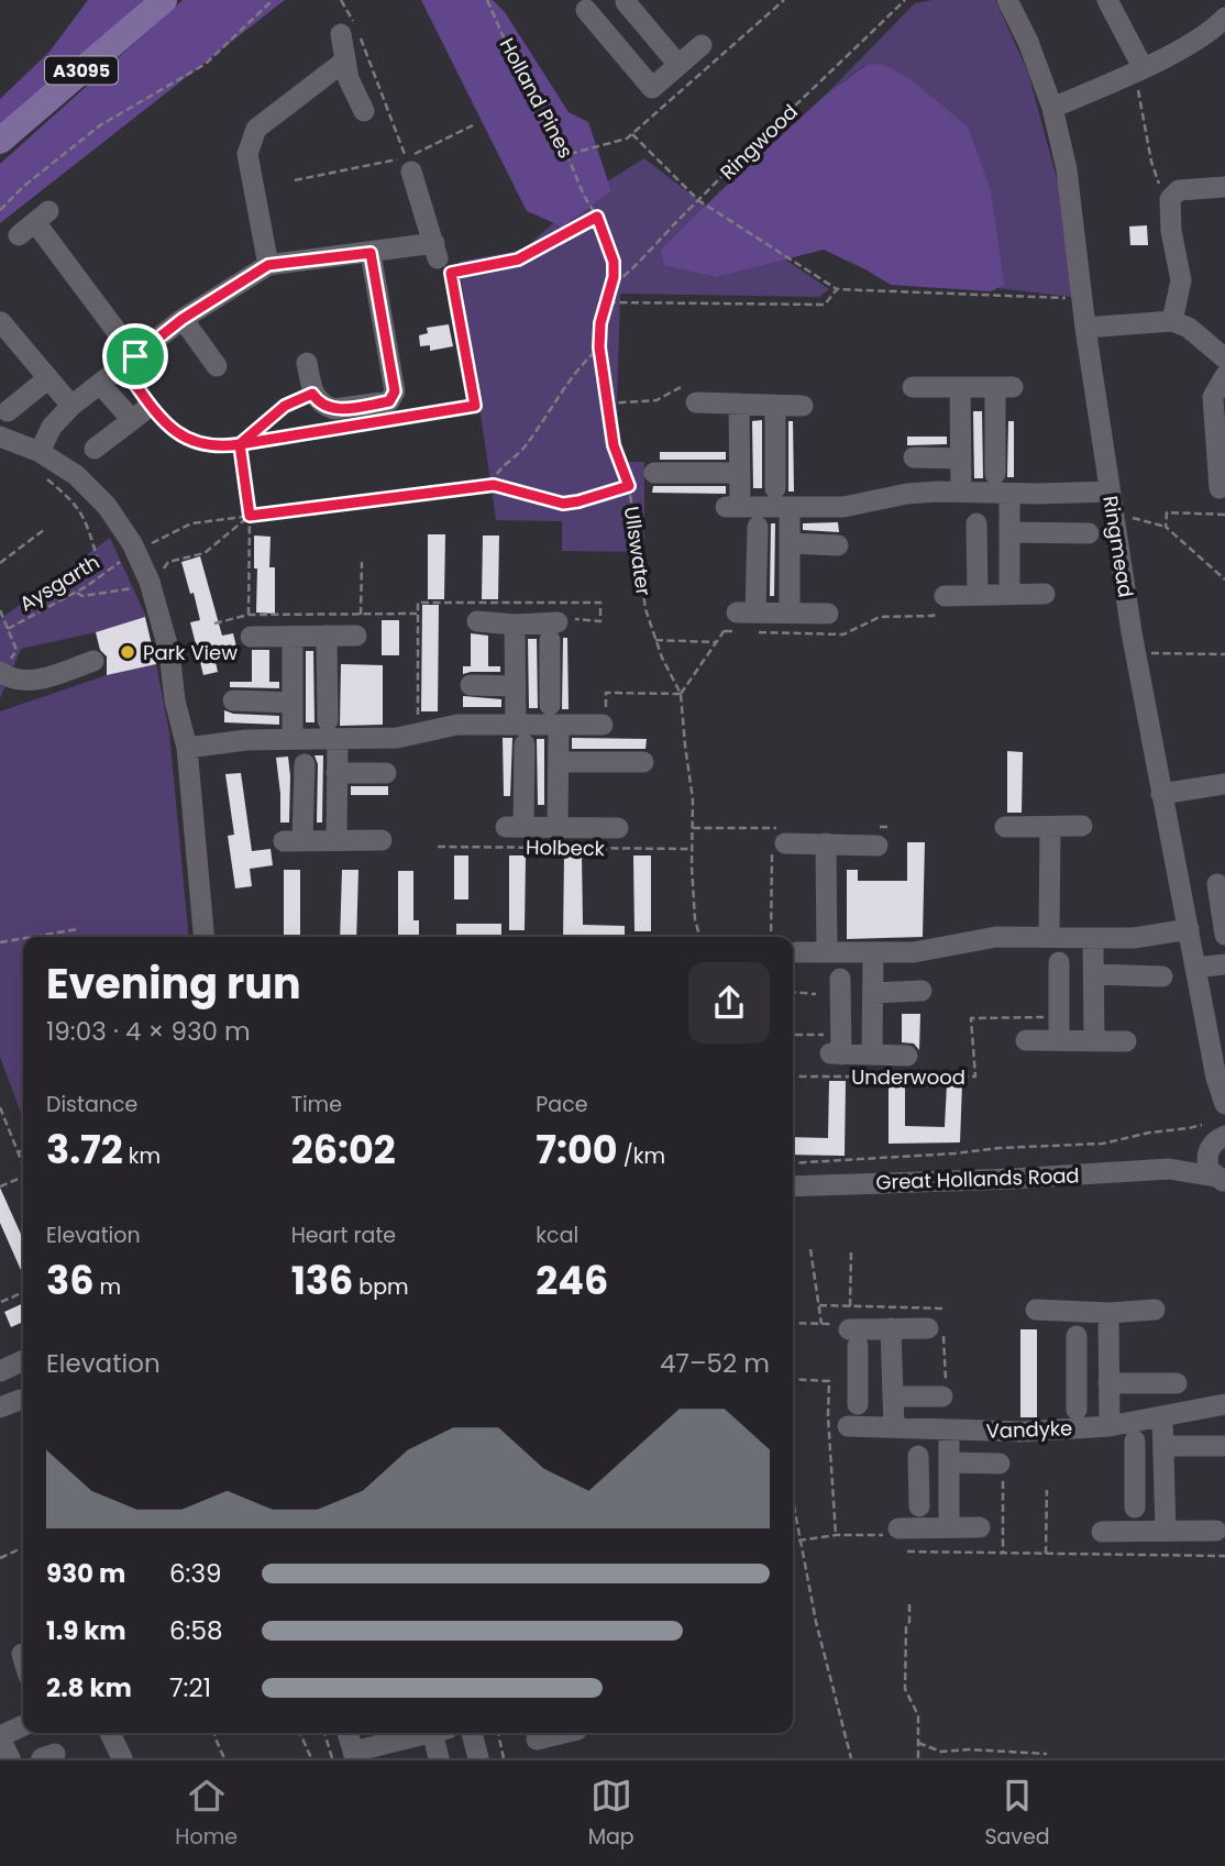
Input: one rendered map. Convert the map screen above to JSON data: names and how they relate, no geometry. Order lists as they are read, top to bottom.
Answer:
{
  "streets": {
    "main road": ["A3095"],
    "street": [
      "Ringmead",
      "Holbeck",
      "Underwood",
      "Great Hollands Road",
      "Vandyke"
    ],
    "path": [
      "Holland Pines",
      "Ringwood",
      "Ullswater",
      "Aysgarth"
    ]
  },
  "crossings": [
    ["Holland Pines", "Ringwood"],
    ["Holland Pines", "Ullswater"],
    ["Ringwood", "Ullswater"],
    ["Ringmead", "Great Hollands Road"]
  ],
  "places": ["Park View"],
  "page": {
    "heading": ["Evening run", "19:03 · 4 × 930 m"],
    "stats": [
      ["Distance", "3.72 km"],
      ["Time", "26:02"],
      ["Pace", "7:00 /km"],
      ["Elevation", "36 m"],
      ["Heart rate", "136 bpm"],
      ["kcal", "246"]
    ],
    "chart": ["Elevation", "47–52 m"],
    "list": [
      {
        "name": "930 m",
        "note": "6:39"
      },
      {
        "name": "1.9 km",
        "note": "6:58"
      },
      {
        "name": "2.8 km",
        "note": "7:21"
      }
    ],
    "tabs": ["Home", "Map", "Saved"]
  }
}
